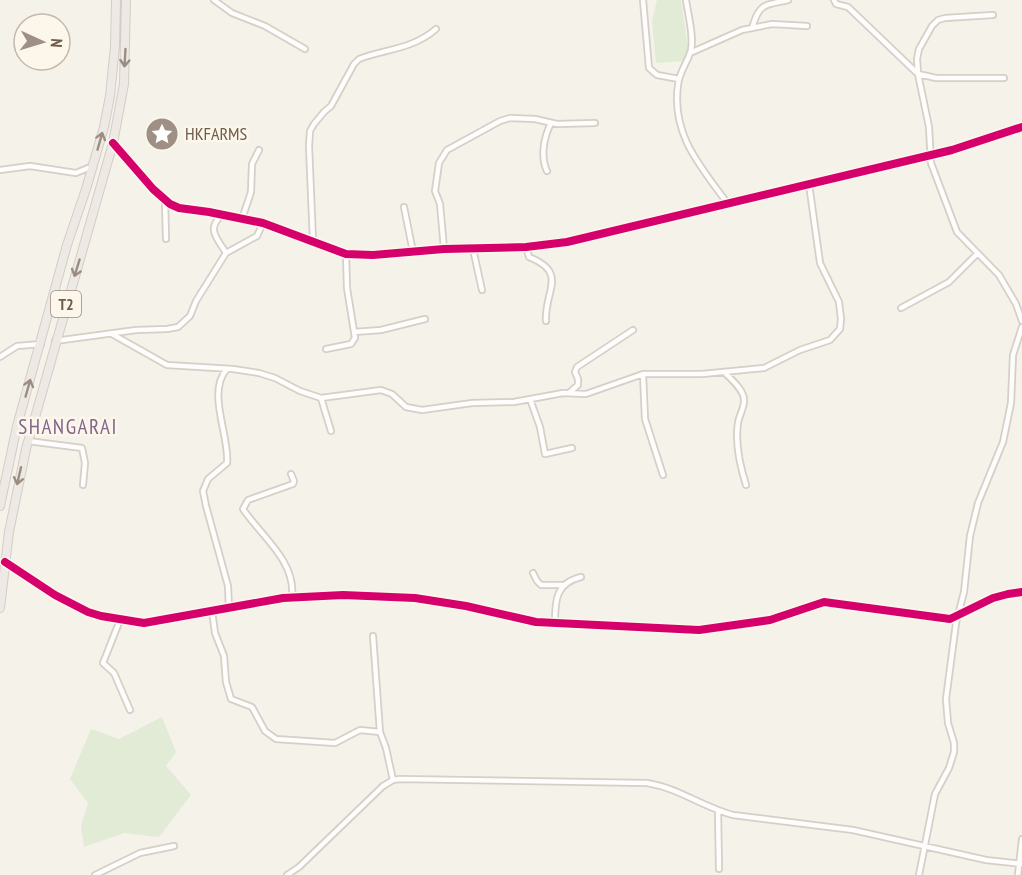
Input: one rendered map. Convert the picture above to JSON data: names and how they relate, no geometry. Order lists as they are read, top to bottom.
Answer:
{
  "streets": {
    "highway": ["T2"]
  },
  "districts": ["SHANGARAI"],
  "places": {
    "place": ["HKFARMS"]
  },
  "north": "right"
}
